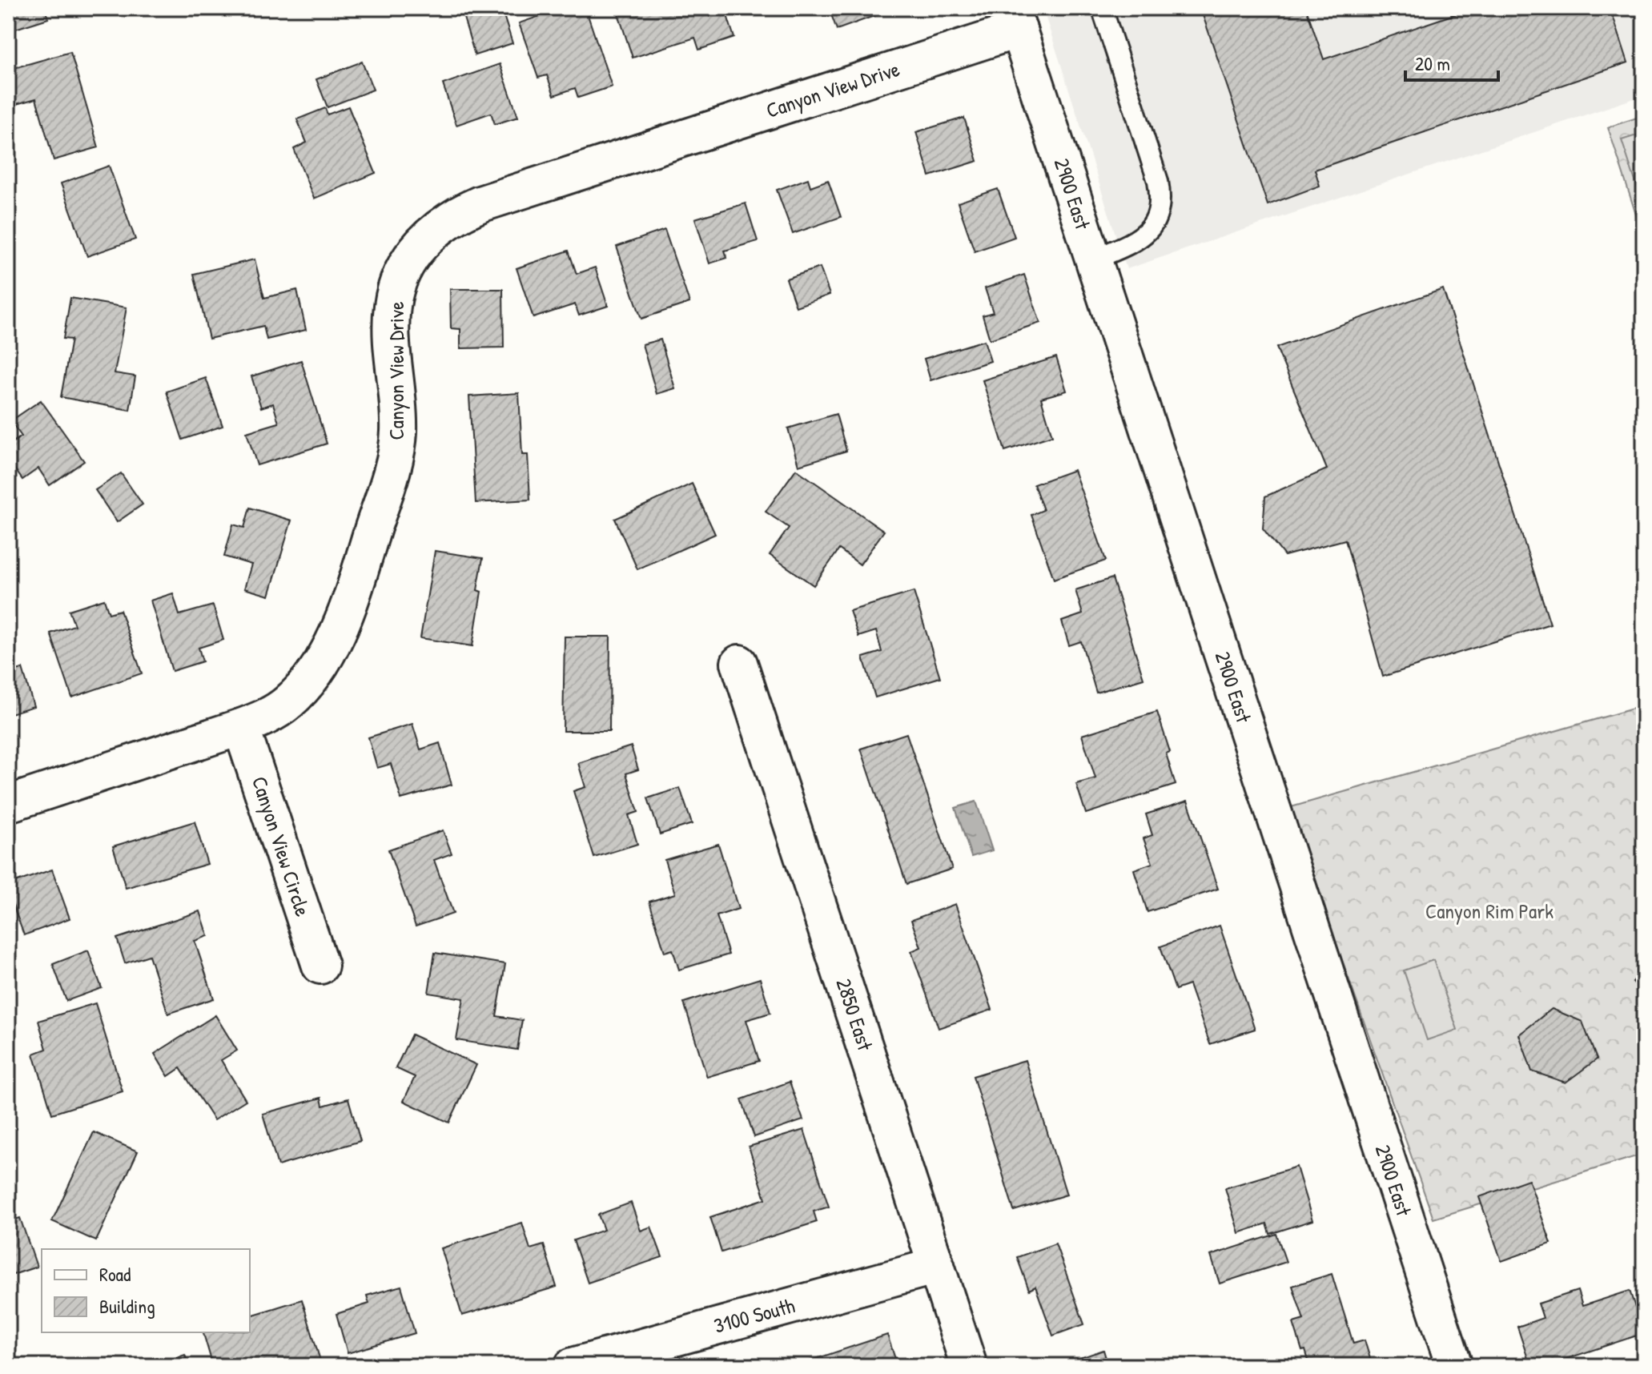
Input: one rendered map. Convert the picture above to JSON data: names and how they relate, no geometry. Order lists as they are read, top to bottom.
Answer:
{
  "streets": {
    "street": [
      "Canyon View Drive",
      "2900 East",
      "Canyon View Circle",
      "2850 East",
      "3100 South"
    ]
  },
  "crossings": [
    ["Canyon View Drive", "2900 East"],
    ["Canyon View Drive", "Canyon View Circle"],
    ["2850 East", "3100 South"]
  ],
  "parks": ["Canyon Rim Park"],
  "legend": ["Road", "Building"],
  "scale_bar": "20 m"
}
